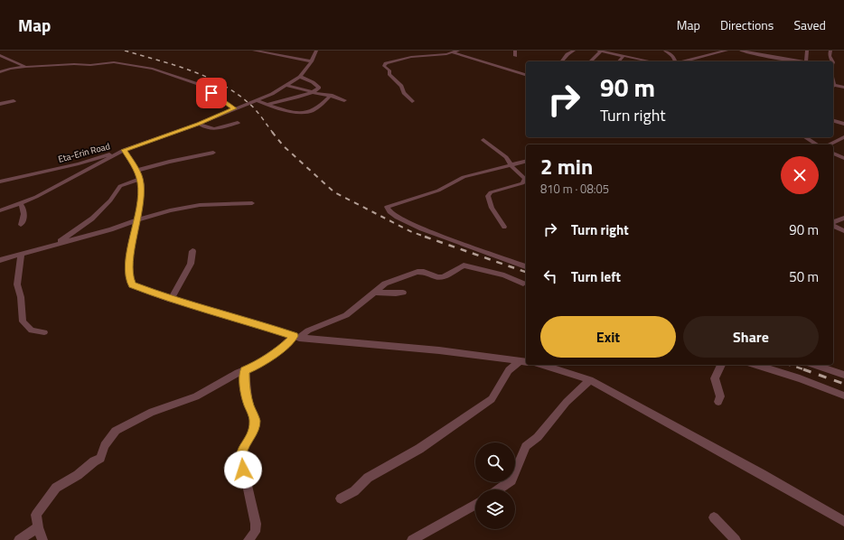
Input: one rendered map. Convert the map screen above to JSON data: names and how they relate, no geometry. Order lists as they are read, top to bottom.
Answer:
{
  "streets": {
    "street": ["Eta-Erin Road"]
  },
  "page": {
    "header": "Map",
    "nav": ["Map", "Directions", "Saved"],
    "turn": ["90 m", "Turn right"],
    "heading": ["2 min", "810 m · 08:05"],
    "list": [
      {
        "name": "Turn right",
        "value": "90 m"
      },
      {
        "name": "Turn left",
        "value": "50 m"
      }
    ],
    "buttons": ["Exit", "Share"]
  }
}
